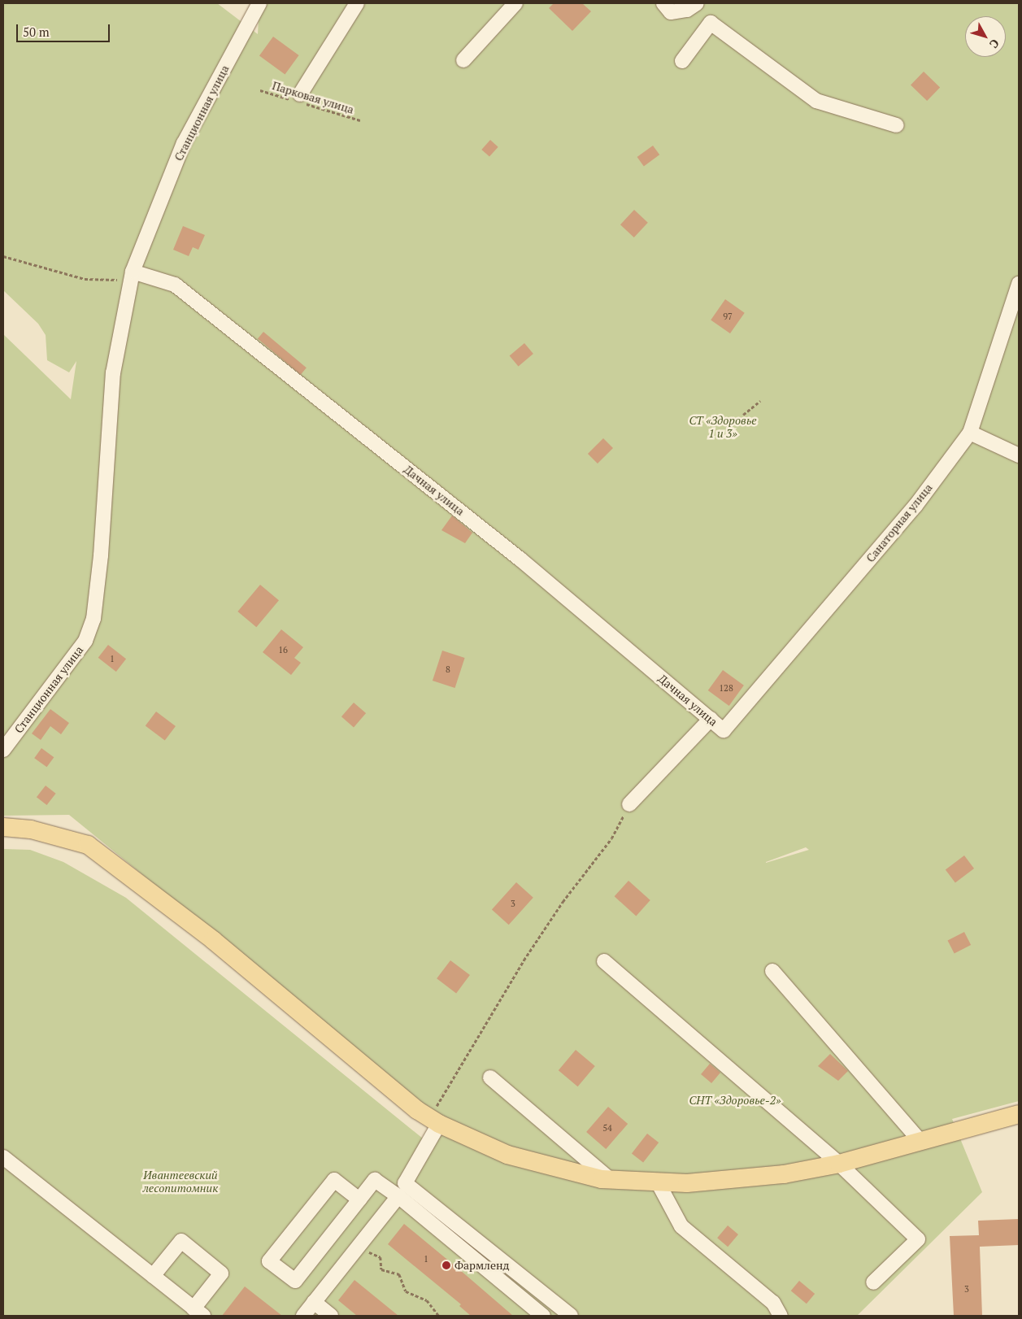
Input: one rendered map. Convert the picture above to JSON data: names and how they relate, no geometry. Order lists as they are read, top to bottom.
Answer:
{
  "streets": {
    "street": ["Станционная улица", "Дачная улица", "Санаторная улица"],
    "path": ["Парковая улица"]
  },
  "crossings": [
    ["Станционная улица", "Дачная улица"],
    ["Дачная улица", "Санаторная улица"]
  ],
  "parks": ["СТ «Здоровье 1 и 3»", "СНТ «Здоровье-2»", "Ивантеевский лесопитомник"],
  "places": ["Фармленд"],
  "house_numbers": [
    "97",
    "16",
    "1",
    "8",
    "128",
    "3",
    "54",
    "1",
    "3"
  ],
  "scale_bar": "50 m",
  "north": "bottom right"
}
